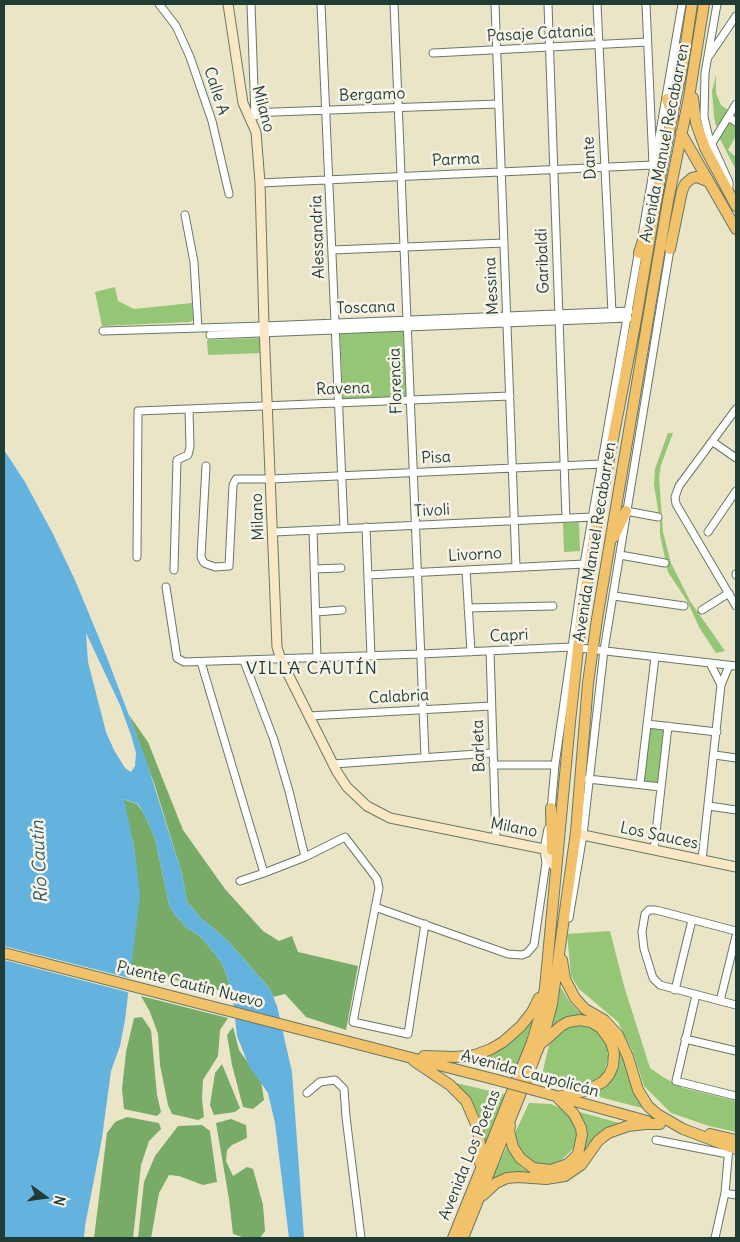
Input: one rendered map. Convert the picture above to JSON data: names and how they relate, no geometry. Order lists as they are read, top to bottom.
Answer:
{
  "streets": {
    "main road": [
      "Avenida Manuel Recabarren",
      "Puente Cautín Nuevo",
      "Avenida Caupolicán",
      "Avenida Los Poetas"
    ],
    "street": [
      "Pasaje Catania",
      "Calle A",
      "Bergamo",
      "Milano",
      "Dante",
      "Parma",
      "Alessandría",
      "Garibaldi",
      "Messina",
      "Toscana",
      "Florencia",
      "Ravena",
      "Pisa",
      "Tivoli",
      "Livorno",
      "Capri",
      "Calabria",
      "Barleta",
      "Los Sauces"
    ]
  },
  "crossings": [
    ["Pasaje Catania", "Dante"],
    ["Pasaje Catania", "Garibaldi"],
    ["Pasaje Catania", "Messina"],
    ["Bergamo", "Milano"],
    ["Bergamo", "Alessandría"],
    ["Bergamo", "Messina"],
    ["Bergamo", "Florencia"],
    ["Milano", "Avenida Manuel Recabarren"],
    ["Milano", "Parma"],
    ["Milano", "Toscana"],
    ["Milano", "Ravena"],
    ["Milano", "Pisa"],
    ["Milano", "Tivoli"],
    ["Milano", "Capri"],
    ["Milano", "Calabria"],
    ["Milano", "Barleta"],
    ["Avenida Manuel Recabarren", "Parma"],
    ["Avenida Manuel Recabarren", "Toscana"],
    ["Avenida Manuel Recabarren", "Pisa"],
    ["Avenida Manuel Recabarren", "Tivoli"],
    ["Avenida Manuel Recabarren", "Livorno"],
    ["Avenida Manuel Recabarren", "Capri"],
    ["Avenida Manuel Recabarren", "Los Sauces"],
    ["Avenida Manuel Recabarren", "Avenida Caupolicán"],
    ["Avenida Manuel Recabarren", "Avenida Los Poetas"],
    ["Dante", "Parma"],
    ["Dante", "Toscana"],
    ["Parma", "Alessandría"],
    ["Parma", "Garibaldi"],
    ["Parma", "Messina"],
    ["Parma", "Florencia"],
    ["Alessandría", "Toscana"],
    ["Alessandría", "Ravena"],
    ["Alessandría", "Pisa"],
    ["Alessandría", "Tivoli"],
    ["Garibaldi", "Toscana"],
    ["Garibaldi", "Pisa"],
    ["Garibaldi", "Tivoli"],
    ["Messina", "Toscana"],
    ["Messina", "Ravena"],
    ["Messina", "Pisa"],
    ["Messina", "Tivoli"],
    ["Messina", "Livorno"],
    ["Toscana", "Florencia"],
    ["Florencia", "Ravena"],
    ["Florencia", "Pisa"],
    ["Florencia", "Tivoli"],
    ["Florencia", "Livorno"],
    ["Florencia", "Capri"],
    ["Florencia", "Calabria"],
    ["Capri", "Barleta"],
    ["Calabria", "Barleta"],
    ["Puente Cautín Nuevo", "Avenida Caupolicán"],
    ["Avenida Caupolicán", "Avenida Los Poetas"]
  ],
  "districts": ["VILLA CAUTÍN"],
  "water": ["Río Cautín"],
  "north": "right"
}
